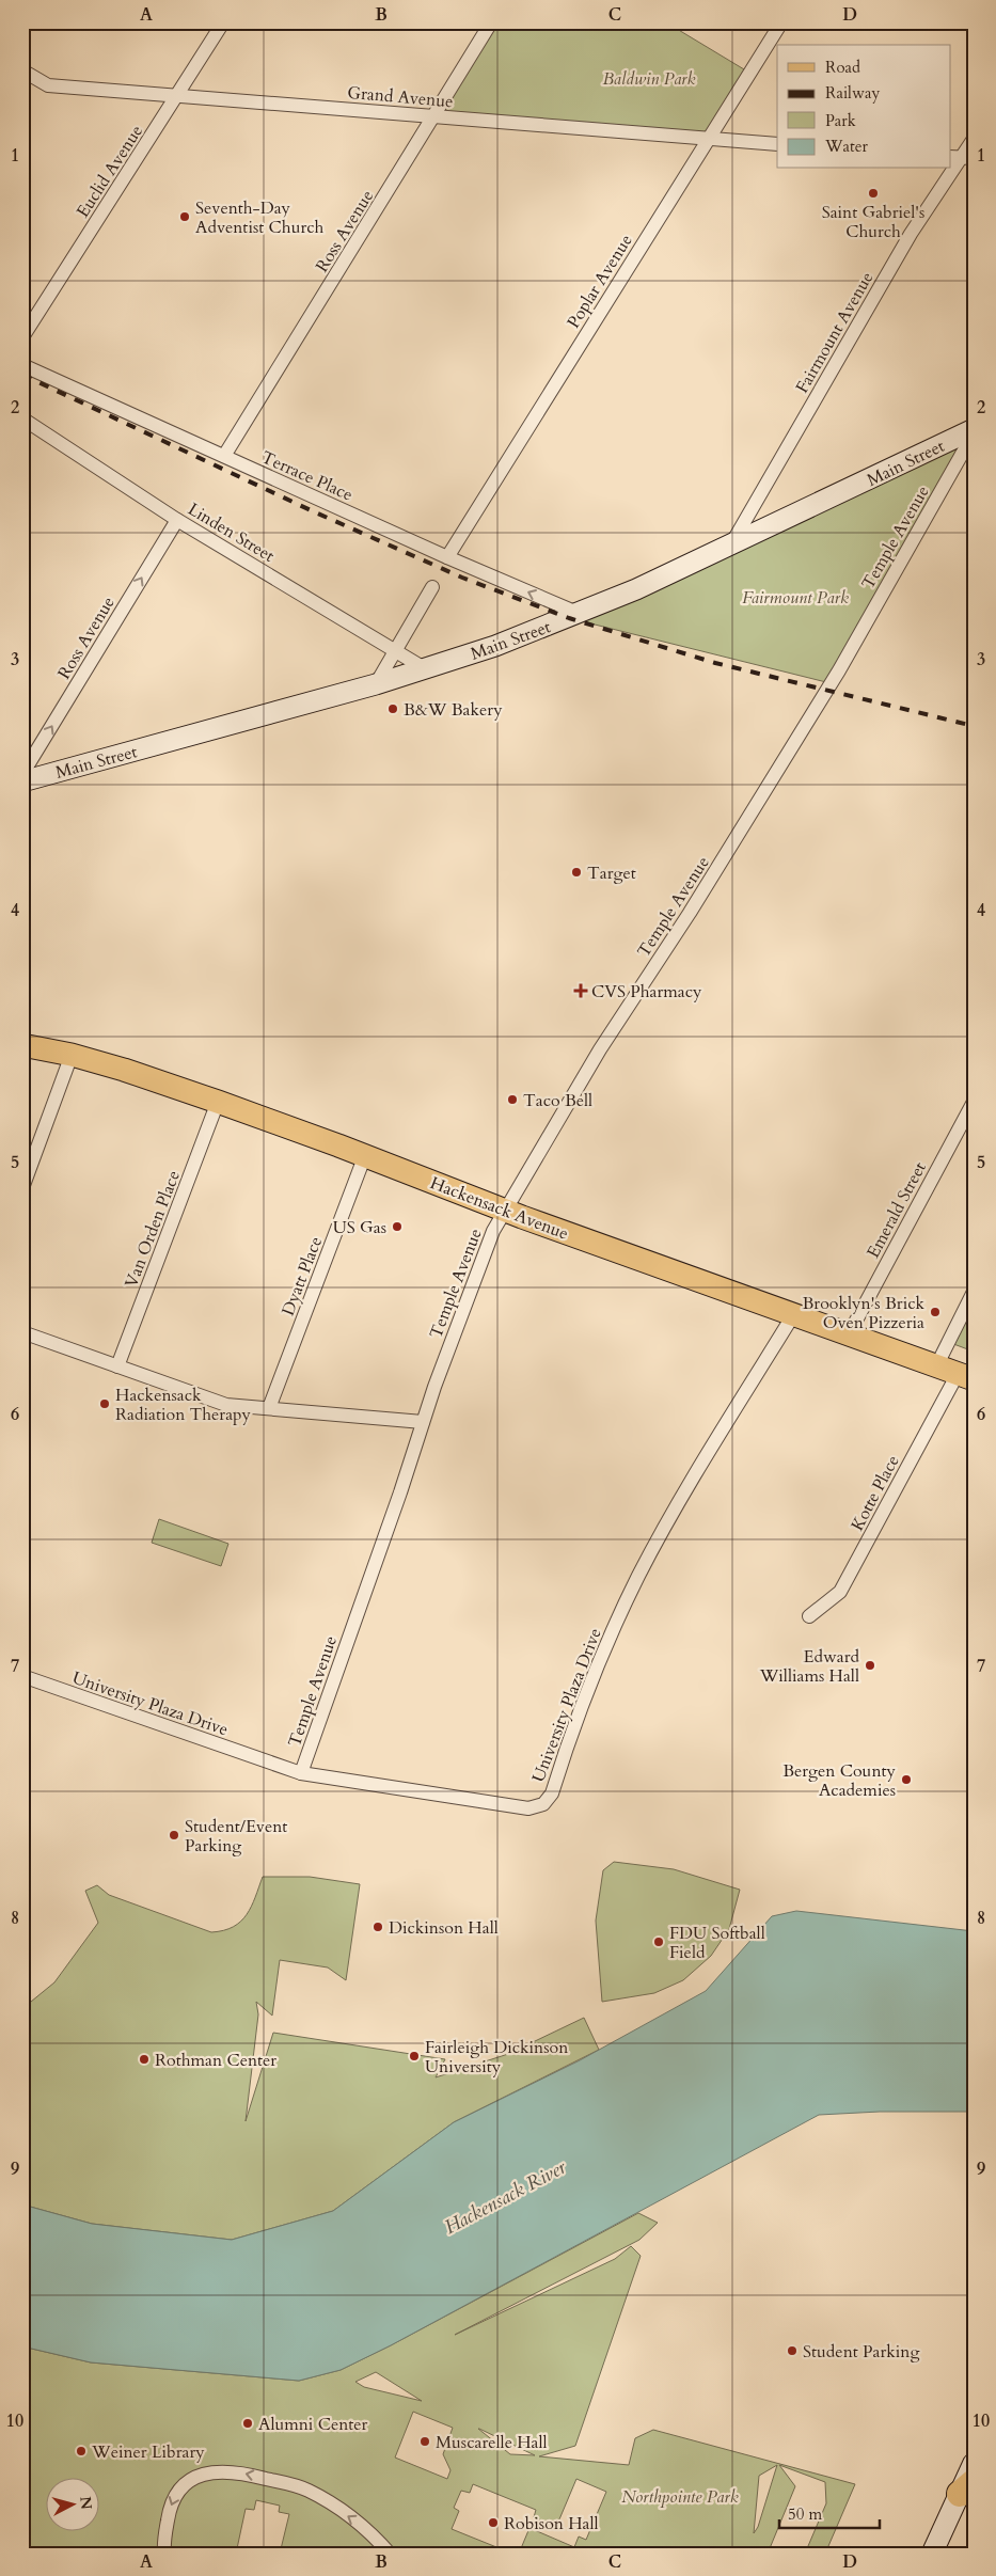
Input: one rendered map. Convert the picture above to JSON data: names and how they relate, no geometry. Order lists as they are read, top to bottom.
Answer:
{
  "streets": {
    "main road": ["Main Street", "Hackensack Avenue"],
    "street": [
      "Grand Avenue",
      "Euclid Avenue",
      "Ross Avenue",
      "Poplar Avenue",
      "Fairmount Avenue",
      "Terrace Place",
      "Linden Street",
      "Temple Avenue",
      "Emerald Street",
      "Van Orden Place",
      "Dyatt Place",
      "Kotte Place",
      "University Plaza Drive"
    ]
  },
  "crossings": [
    ["Grand Avenue", "Euclid Avenue"],
    ["Grand Avenue", "Ross Avenue"],
    ["Grand Avenue", "Poplar Avenue"],
    ["Ross Avenue", "Terrace Place"],
    ["Ross Avenue", "Linden Street"],
    ["Poplar Avenue", "Terrace Place"],
    ["Fairmount Avenue", "Main Street"],
    ["Main Street", "Terrace Place"],
    ["Main Street", "Linden Street"],
    ["Main Street", "Temple Avenue"],
    ["Temple Avenue", "Hackensack Avenue"],
    ["Temple Avenue", "University Plaza Drive"],
    ["Hackensack Avenue", "Emerald Street"],
    ["Hackensack Avenue", "Van Orden Place"],
    ["Hackensack Avenue", "Dyatt Place"],
    ["Hackensack Avenue", "Kotte Place"],
    ["Hackensack Avenue", "University Plaza Drive"]
  ],
  "one_way": ["Ross Avenue"],
  "water": ["Hackensack River"],
  "parks": ["Baldwin Park", "Fairmount Park", "Northpointe Park"],
  "places": {
    "other": [
      "Saint Gabriel's Church",
      "Seventh-Day Adventist Church",
      "B&W Bakery",
      "Target",
      "Taco Bell",
      "US Gas",
      "Brooklyn's Brick Oven Pizzeria",
      "Hackensack Radiation Therapy",
      "Edward Williams Hall",
      "Bergen County Academies",
      "Student/Event Parking",
      "Dickinson Hall",
      "FDU Softball Field",
      "Fairleigh Dickinson University",
      "Rothman Center",
      "Student Parking",
      "Alumni Center",
      "Muscarelle Hall",
      "Weiner Library",
      "Robison Hall"
    ],
    "health": ["CVS Pharmacy"]
  },
  "legend": [
    "Road",
    "Railway",
    "Park",
    "Water"
  ],
  "scale_bar": "50 m",
  "north": "right",
  "grid": {
    "columns": [
      "A",
      "B",
      "C",
      "D"
    ],
    "rows": [
      "1",
      "2",
      "3",
      "4",
      "5",
      "6",
      "7",
      "8",
      "9",
      "10"
    ]
  }
}
